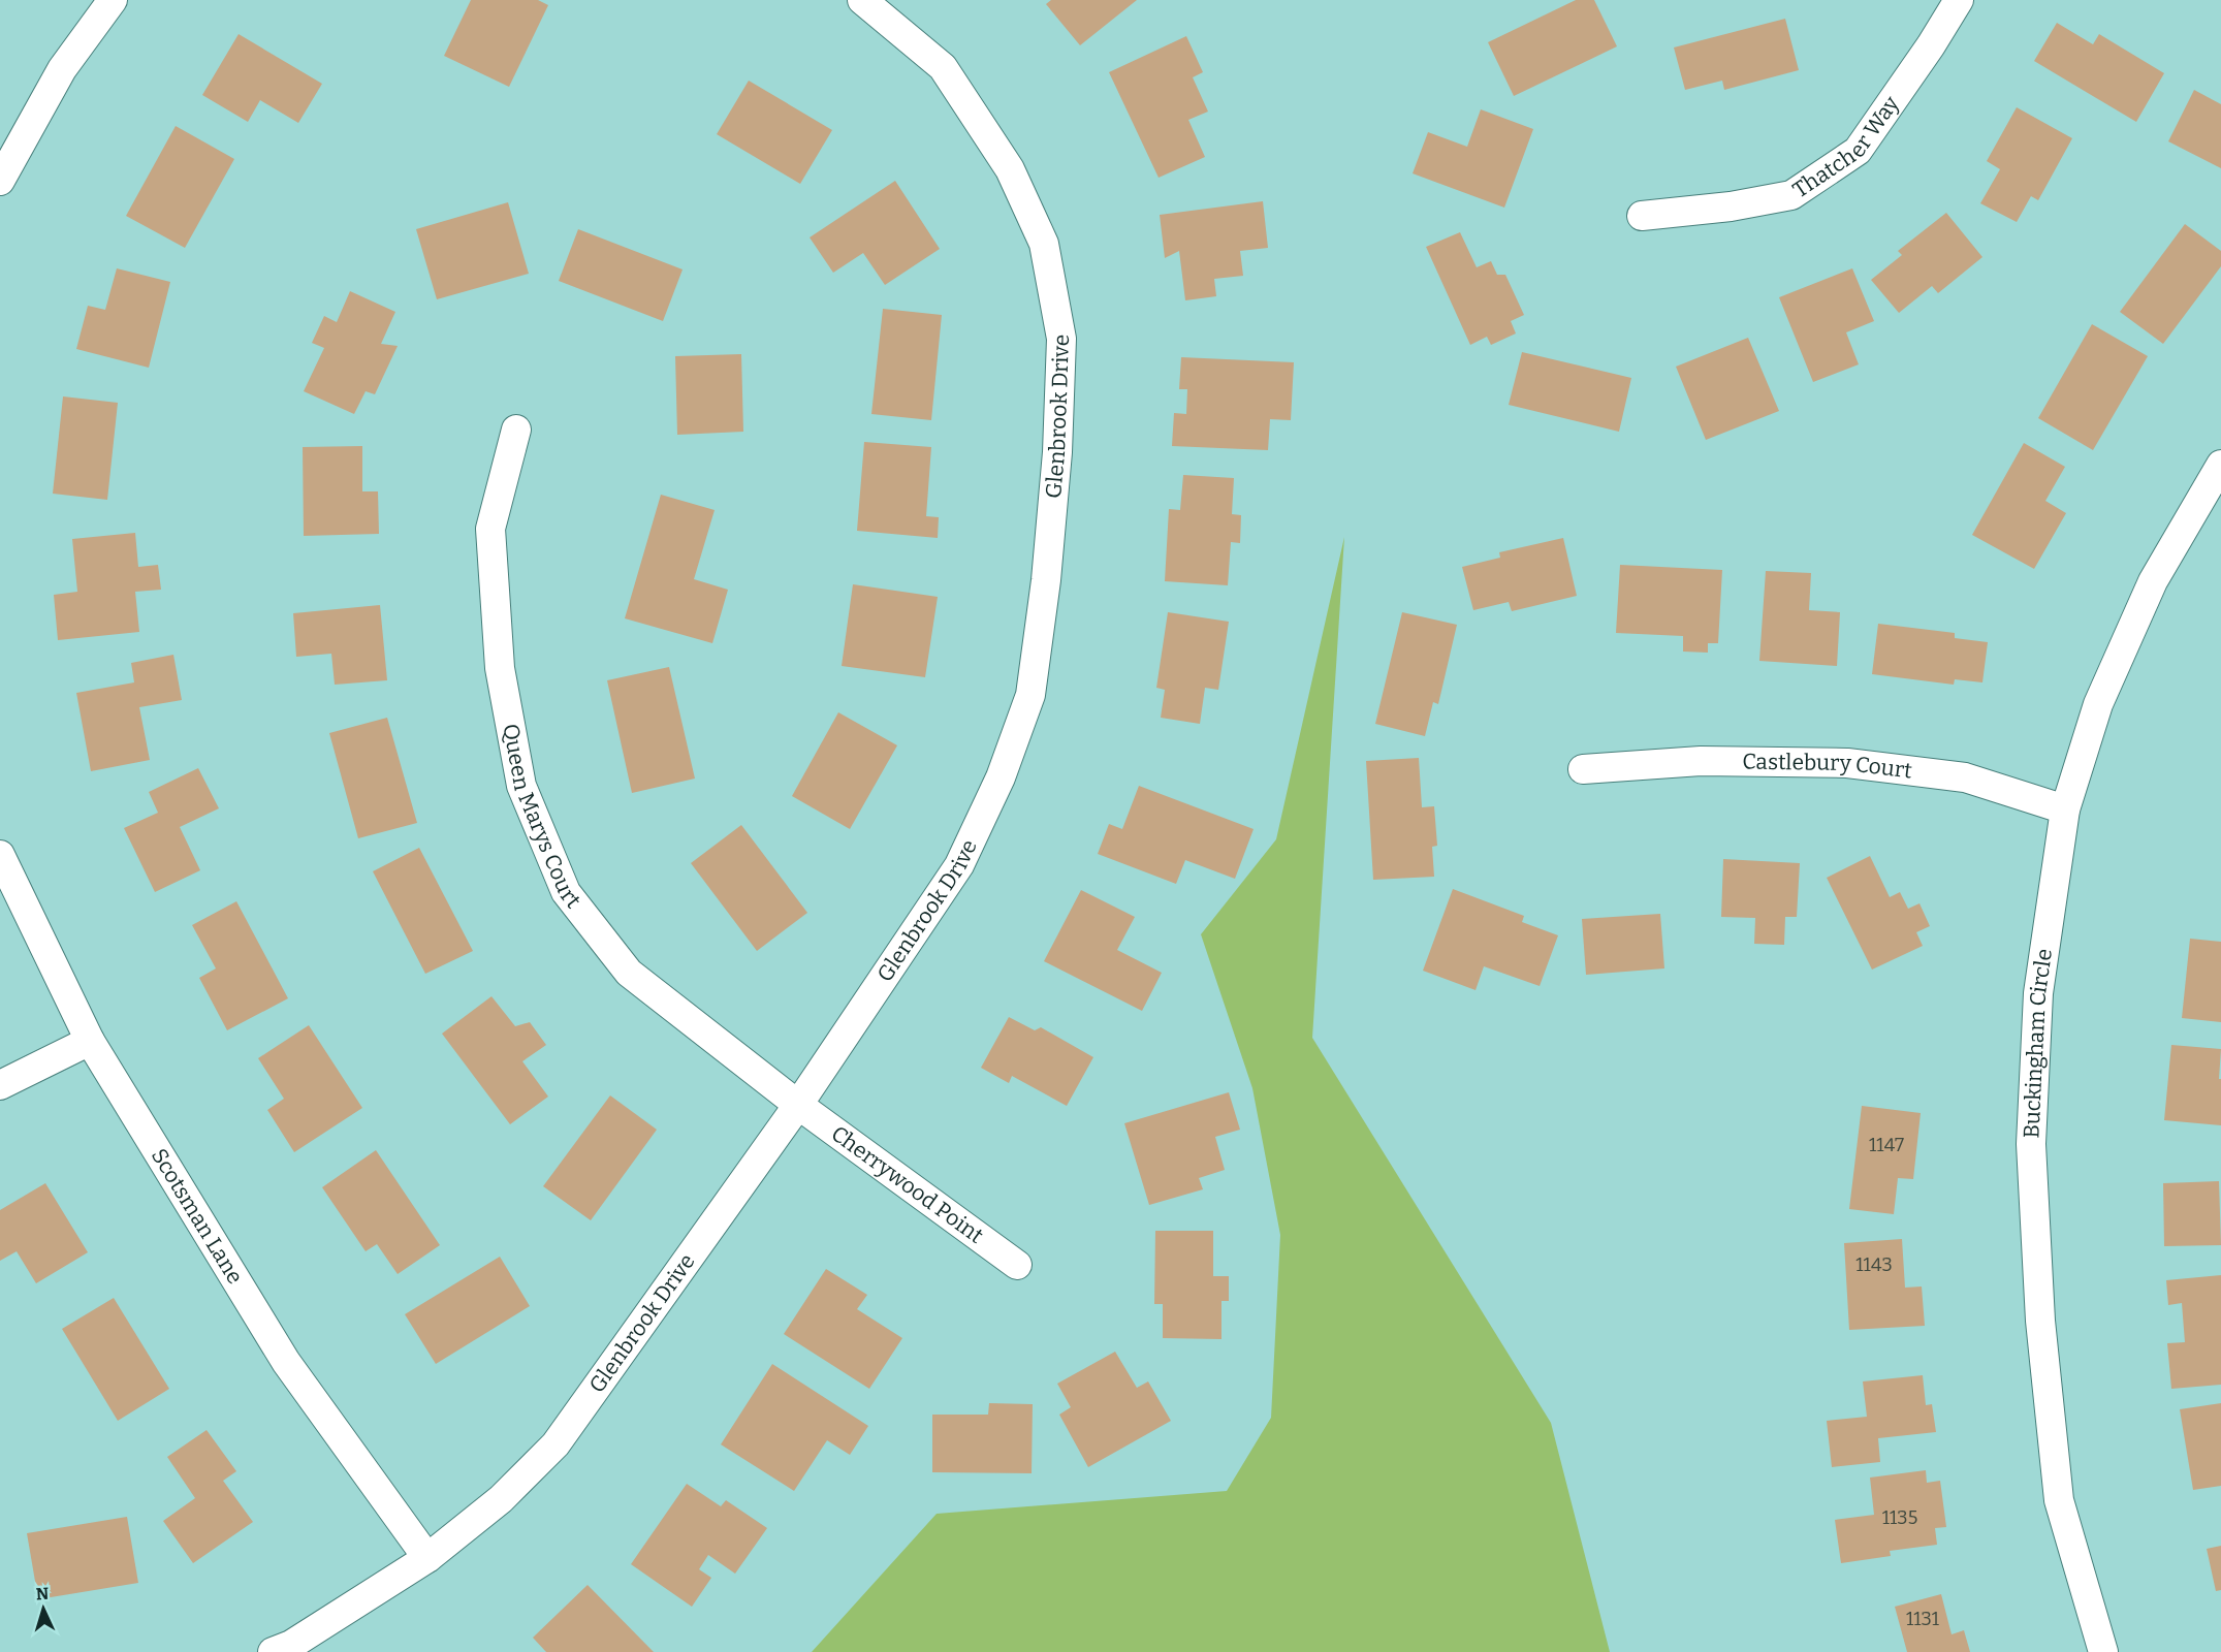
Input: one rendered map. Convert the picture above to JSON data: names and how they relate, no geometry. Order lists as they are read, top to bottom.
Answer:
{
  "streets": {
    "street": [
      "Thatcher Way",
      "Glenbrook Drive",
      "Castlebury Court",
      "Queen Marys Court",
      "Buckingham Circle",
      "Cherrywood Point",
      "Scotsman Lane"
    ]
  },
  "crossings": [
    ["Glenbrook Drive", "Queen Marys Court"],
    ["Glenbrook Drive", "Cherrywood Point"],
    ["Glenbrook Drive", "Scotsman Lane"],
    ["Castlebury Court", "Buckingham Circle"],
    ["Queen Marys Court", "Cherrywood Point"]
  ],
  "house_numbers": [
    "1147",
    "1143",
    "1135",
    "1131"
  ],
  "north": "top"
}
